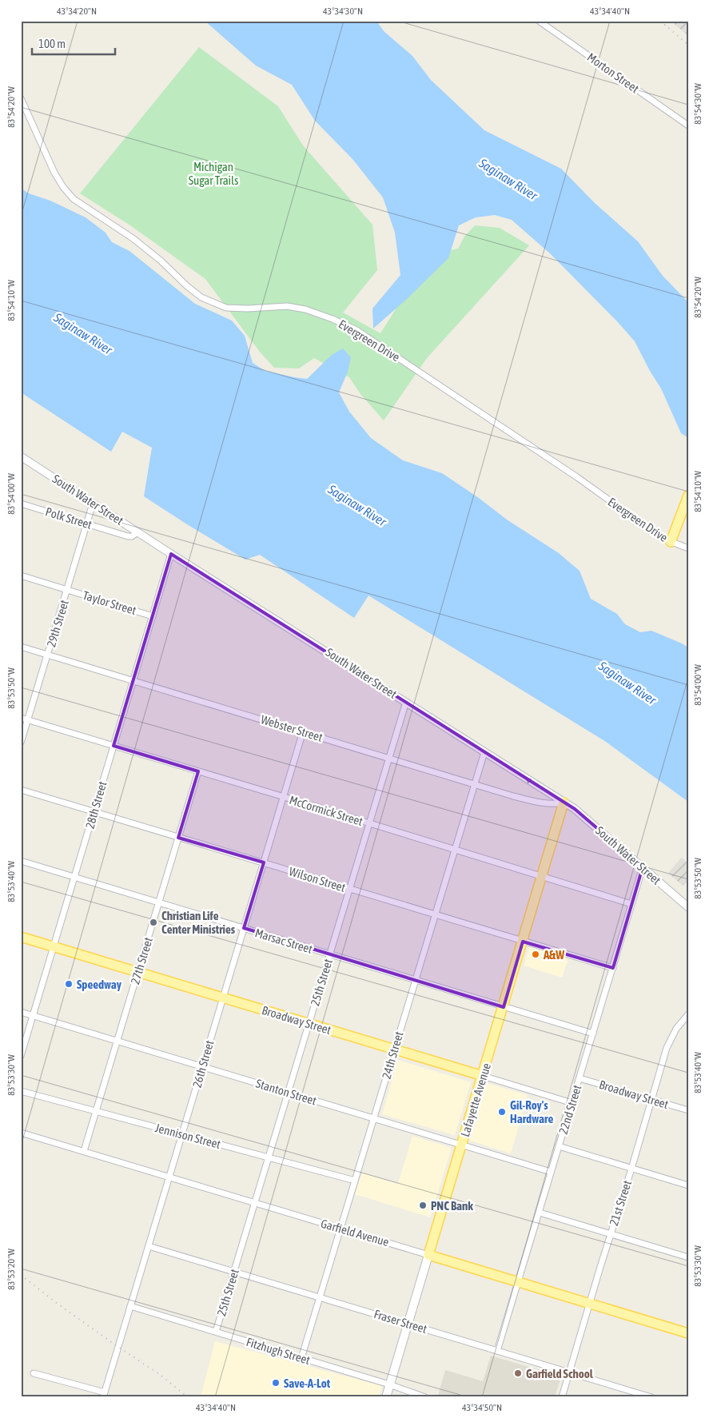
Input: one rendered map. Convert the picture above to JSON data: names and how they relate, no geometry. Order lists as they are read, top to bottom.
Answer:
{
  "streets": {
    "main road": ["Broadway Street", "Lafayette Avenue", "Garfield Avenue"],
    "street": [
      "Morton Street",
      "Evergreen Drive",
      "South Water Street",
      "Polk Street",
      "Taylor Street",
      "29th Street",
      "Webster Street",
      "28th Street",
      "McCormick Street",
      "Wilson Street",
      "Marsac Street",
      "27th Street",
      "25th Street",
      "24th Street",
      "26th Street",
      "Stanton Street",
      "22nd Street",
      "Jennison Street",
      "21st Street",
      "Fraser Street",
      "Fitzhugh Street"
    ]
  },
  "crossings": [
    ["South Water Street", "Polk Street"],
    ["South Water Street", "29th Street"],
    ["South Water Street", "Webster Street"],
    ["South Water Street", "28th Street"],
    ["South Water Street", "25th Street"],
    ["South Water Street", "24th Street"],
    ["South Water Street", "Lafayette Avenue"],
    ["South Water Street", "22nd Street"],
    ["Polk Street", "29th Street"],
    ["Taylor Street", "29th Street"],
    ["Taylor Street", "28th Street"],
    ["29th Street", "Webster Street"],
    ["29th Street", "McCormick Street"],
    ["Webster Street", "28th Street"],
    ["Webster Street", "25th Street"],
    ["Webster Street", "24th Street"],
    ["Webster Street", "26th Street"],
    ["Webster Street", "Lafayette Avenue"],
    ["28th Street", "McCormick Street"],
    ["28th Street", "Wilson Street"],
    ["28th Street", "Marsac Street"],
    ["28th Street", "Broadway Street"],
    ["28th Street", "Stanton Street"],
    ["McCormick Street", "27th Street"],
    ["McCormick Street", "25th Street"],
    ["McCormick Street", "24th Street"],
    ["McCormick Street", "26th Street"],
    ["McCormick Street", "Lafayette Avenue"],
    ["McCormick Street", "22nd Street"],
    ["Wilson Street", "27th Street"],
    ["Wilson Street", "25th Street"],
    ["Wilson Street", "24th Street"],
    ["Wilson Street", "26th Street"],
    ["Wilson Street", "Lafayette Avenue"],
    ["Wilson Street", "22nd Street"],
    ["Marsac Street", "27th Street"],
    ["Marsac Street", "25th Street"],
    ["Marsac Street", "24th Street"],
    ["Marsac Street", "26th Street"],
    ["Marsac Street", "Lafayette Avenue"],
    ["Marsac Street", "22nd Street"],
    ["27th Street", "Broadway Street"],
    ["27th Street", "Stanton Street"],
    ["27th Street", "Jennison Street"],
    ["27th Street", "Garfield Avenue"],
    ["25th Street", "Broadway Street"],
    ["25th Street", "Stanton Street"],
    ["25th Street", "Jennison Street"],
    ["25th Street", "Garfield Avenue"],
    ["25th Street", "Fraser Street"],
    ["25th Street", "Fitzhugh Street"],
    ["Broadway Street", "24th Street"],
    ["Broadway Street", "26th Street"],
    ["Broadway Street", "Lafayette Avenue"],
    ["Broadway Street", "22nd Street"],
    ["Broadway Street", "21st Street"],
    ["24th Street", "Stanton Street"],
    ["24th Street", "Jennison Street"],
    ["24th Street", "Garfield Avenue"],
    ["24th Street", "Fraser Street"],
    ["24th Street", "Fitzhugh Street"],
    ["26th Street", "Stanton Street"],
    ["26th Street", "Jennison Street"],
    ["26th Street", "Garfield Avenue"],
    ["26th Street", "Fraser Street"],
    ["26th Street", "Fitzhugh Street"],
    ["Stanton Street", "Lafayette Avenue"],
    ["Stanton Street", "22nd Street"],
    ["Lafayette Avenue", "Garfield Avenue"],
    ["Lafayette Avenue", "Fraser Street"],
    ["Lafayette Avenue", "Fitzhugh Street"],
    ["22nd Street", "Garfield Avenue"],
    ["22nd Street", "Fraser Street"],
    ["21st Street", "Garfield Avenue"],
    ["21st Street", "Fraser Street"]
  ],
  "water": ["Saginaw River"],
  "parks": ["Michigan Sugar Trails"],
  "places": [
    "Christian Life Center Ministries",
    "A&W",
    "Speedway",
    "Gil-Roy's Hardware",
    "PNC Bank",
    "Garfield School",
    "Save-A-Lot"
  ],
  "scale_bar": "100 m",
  "coordinates": [
    "43°34'20\"N",
    "43°34'30\"N",
    "43°34'40\"N",
    "83°54'30\"W",
    "83°54'20\"W",
    "83°54'10\"W",
    "83°54'00\"W",
    "83°53'50\"W",
    "83°53'40\"W",
    "83°53'30\"W",
    "83°53'20\"W",
    "43°34'50\"N"
  ]
}
